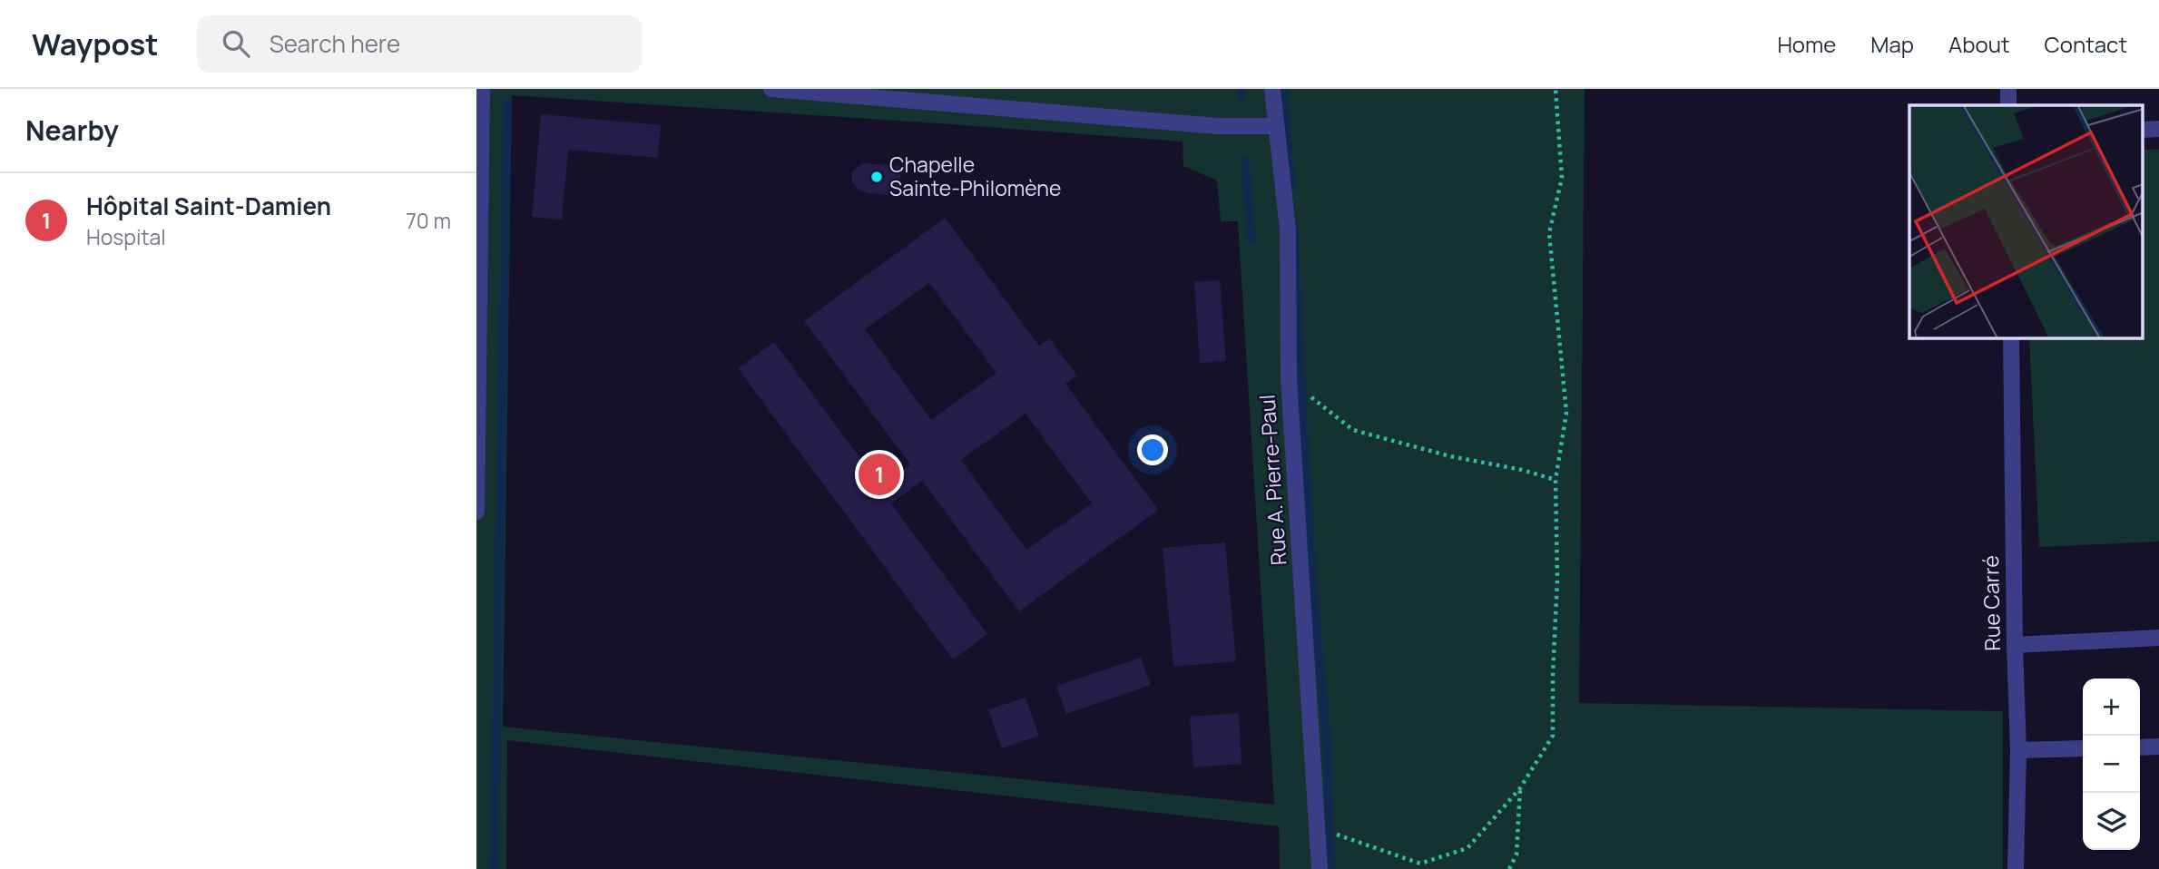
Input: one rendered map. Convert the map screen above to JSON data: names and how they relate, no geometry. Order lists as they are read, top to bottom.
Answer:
{
  "streets": {
    "street": ["Rue A. Pierre-Paul", "Rue Carré"]
  },
  "places": ["Chapelle Sainte-Philomène"],
  "page": {
    "header": "Waypost",
    "search": "Search here",
    "nav": [
      "Home",
      "Map",
      "About",
      "Contact"
    ],
    "heading": "Nearby",
    "list": [
      {
        "mark": "1",
        "name": "Hôpital Saint-Damien",
        "note": "Hospital",
        "value": "70 m"
      }
    ],
    "pins": "1",
    "map_buttons": ["+", "−"]
  }
}
